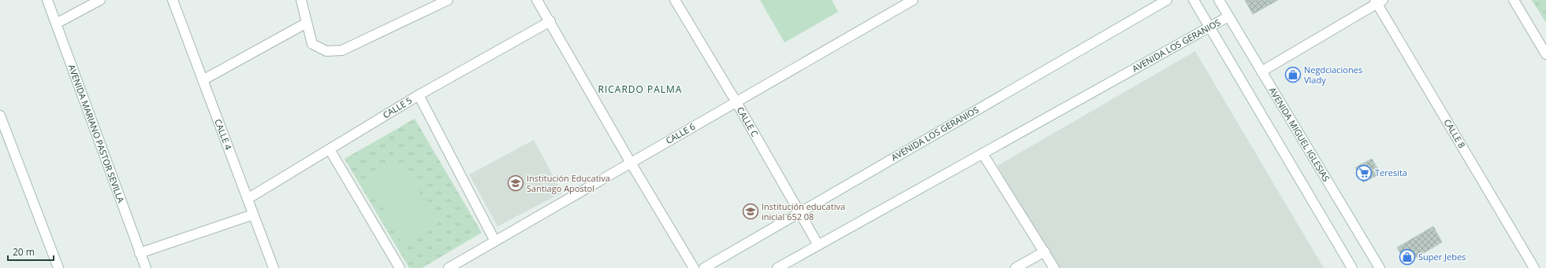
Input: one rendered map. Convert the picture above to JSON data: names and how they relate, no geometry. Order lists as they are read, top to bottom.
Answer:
{
  "streets": {
    "street": [
      "AVENIDA LOS GERANIOS",
      "CALLE 5",
      "CALLE C",
      "AVENIDA MARIANO PASTOR SEVILLA",
      "CALLE 6",
      "CALLE 8",
      "CALLE 4",
      "AVENIDA MIGUEL IGLESIAS"
    ]
  },
  "crossings": [
    ["AVENIDA LOS GERANIOS", "CALLE C"],
    ["AVENIDA LOS GERANIOS", "AVENIDA MIGUEL IGLESIAS"],
    ["CALLE 5", "CALLE 4"],
    ["CALLE C", "CALLE 6"]
  ],
  "districts": ["RICARDO PALMA"],
  "places": {
    "shop": ["Negdciaciones Vlady", "Super Jebes"],
    "supermarket": ["Teresita"],
    "school or university": ["Institución Educativa Santiago Apostol", "Institución educativa inicial 652 08"]
  },
  "scale_bar": "20 m"
}
